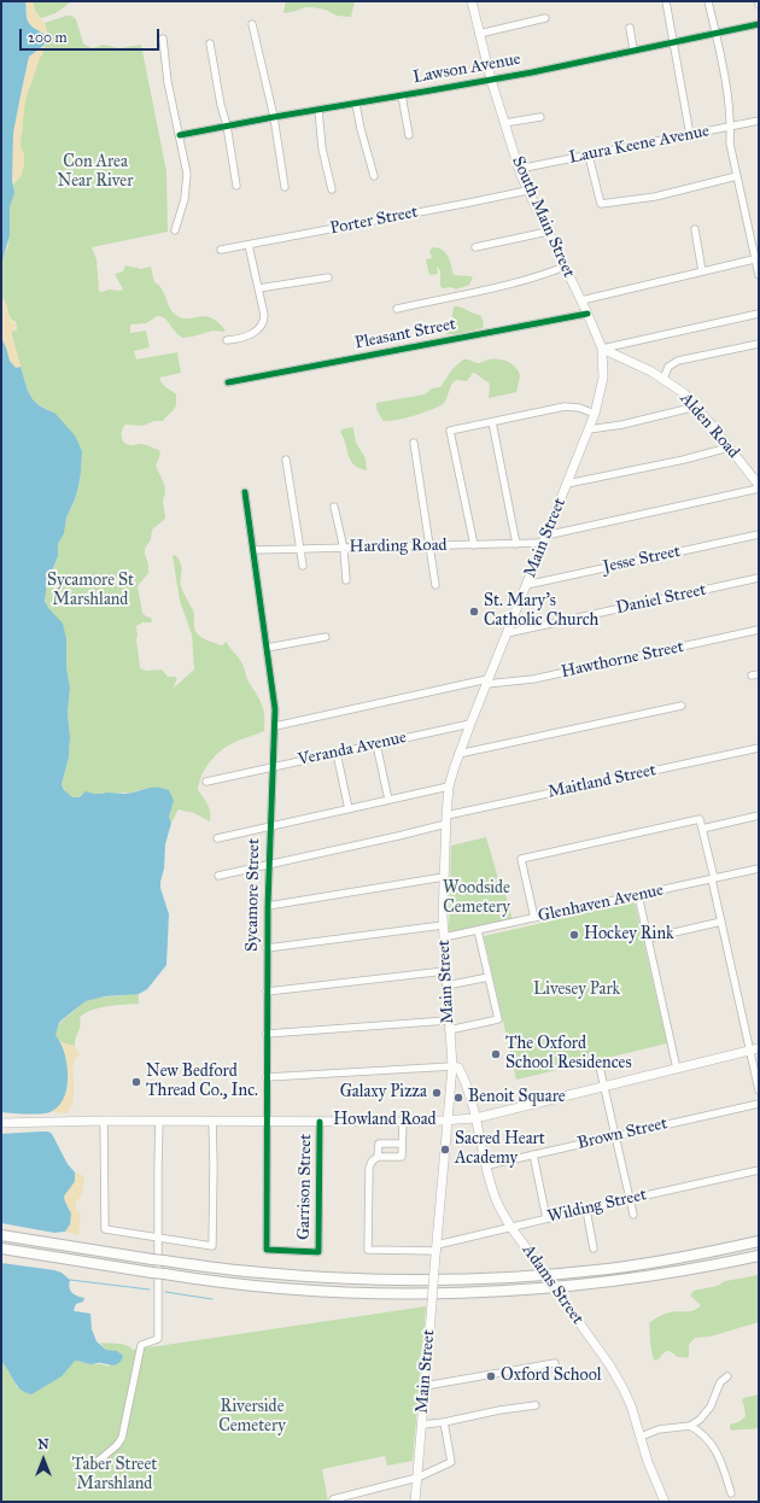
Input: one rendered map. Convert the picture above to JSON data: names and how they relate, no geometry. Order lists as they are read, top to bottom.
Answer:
{
  "streets": {
    "main road": [
      "South Main Street",
      "Alden Road",
      "Main Street",
      "Howland Road",
      "Adams Street"
    ],
    "street": [
      "Lawson Avenue",
      "Laura Keene Avenue",
      "Porter Street",
      "Pleasant Street",
      "Harding Road",
      "Jesse Street",
      "Daniel Street",
      "Hawthorne Street",
      "Veranda Avenue",
      "Maitland Street",
      "Sycamore Street",
      "Glenhaven Avenue",
      "Brown Street",
      "Garrison Street",
      "Wilding Street"
    ]
  },
  "crossings": [
    ["Lawson Avenue", "South Main Street"],
    ["Laura Keene Avenue", "South Main Street"],
    ["South Main Street", "Porter Street"],
    ["South Main Street", "Pleasant Street"],
    ["South Main Street", "Alden Road"],
    ["South Main Street", "Main Street"],
    ["Alden Road", "Harding Road"],
    ["Main Street", "Harding Road"],
    ["Main Street", "Jesse Street"],
    ["Main Street", "Daniel Street"],
    ["Main Street", "Hawthorne Street"],
    ["Main Street", "Veranda Avenue"],
    ["Main Street", "Maitland Street"],
    ["Main Street", "Glenhaven Avenue"],
    ["Main Street", "Howland Road"],
    ["Main Street", "Wilding Street"],
    ["Main Street", "Adams Street"],
    ["Harding Road", "Sycamore Street"],
    ["Hawthorne Street", "Sycamore Street"],
    ["Veranda Avenue", "Sycamore Street"],
    ["Maitland Street", "Sycamore Street"],
    ["Sycamore Street", "Howland Road"],
    ["Sycamore Street", "Garrison Street"],
    ["Howland Road", "Garrison Street"],
    ["Howland Road", "Adams Street"],
    ["Brown Street", "Adams Street"],
    ["Wilding Street", "Adams Street"]
  ],
  "parks": [
    "Con Area Near River",
    "Sycamore St Marshland",
    "Woodside Cemetery",
    "Livesey Park",
    "Riverside Cemetery",
    "Taber Street Marshland"
  ],
  "places": [
    "St. Mary's Catholic Church",
    "Hockey Rink",
    "The Oxford School Residences",
    "New Bedford Thread Co., Inc.",
    "Galaxy Pizza",
    "Benoit Square",
    "Sacred Heart Academy",
    "Oxford School"
  ],
  "scale_bar": "200 m",
  "north": "top"
}
